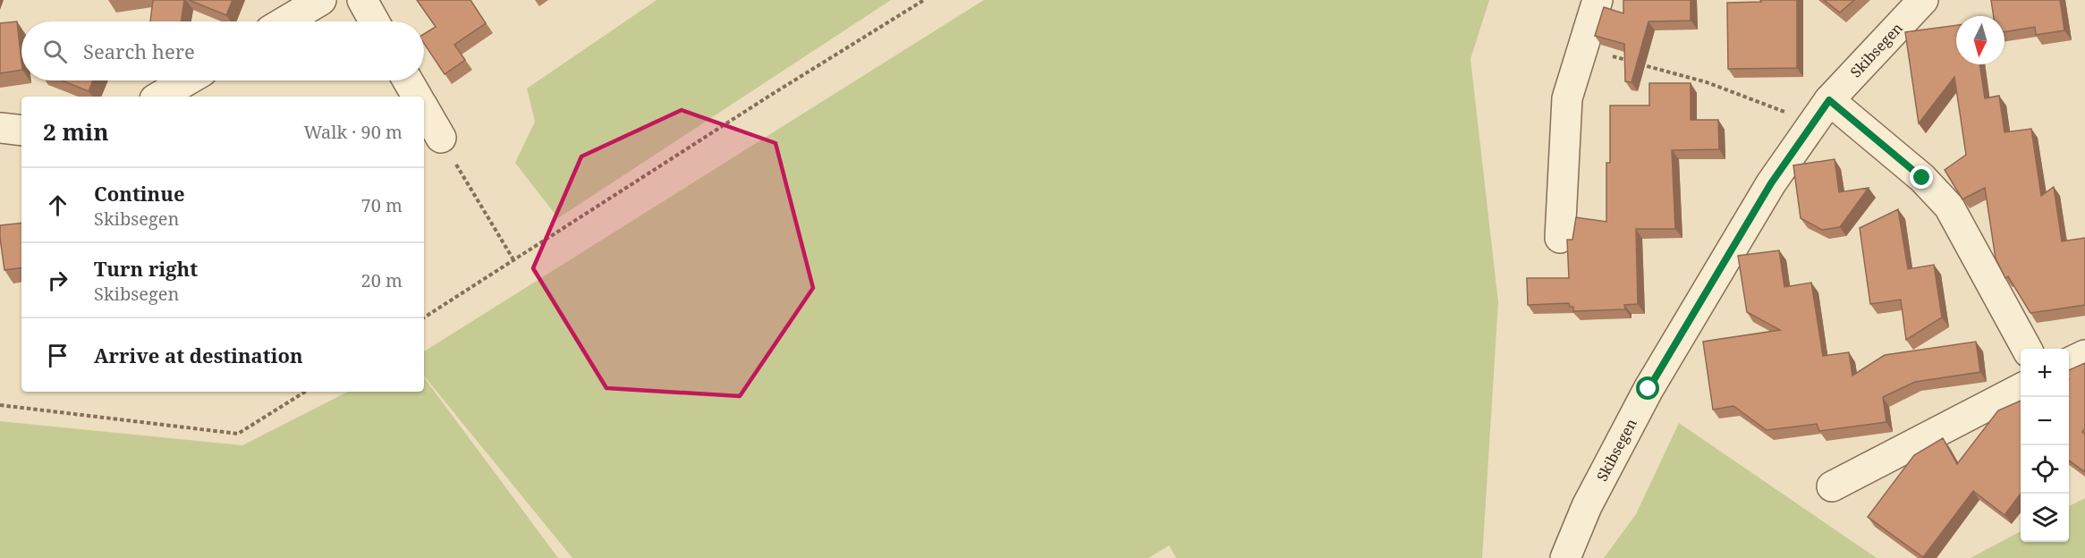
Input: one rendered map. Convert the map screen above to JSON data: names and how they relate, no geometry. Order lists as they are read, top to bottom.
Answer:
{
  "streets": {
    "street": ["Skibsegen"]
  },
  "north": "bottom",
  "page": {
    "search": "Search here",
    "heading": ["2 min", "Walk · 90 m"],
    "list": [
      ["Continue", "Skibsegen", "70 m"],
      ["Turn right", "Skibsegen", "20 m"],
      "Arrive at destination"
    ],
    "map_buttons": ["+", "−"]
  }
}
